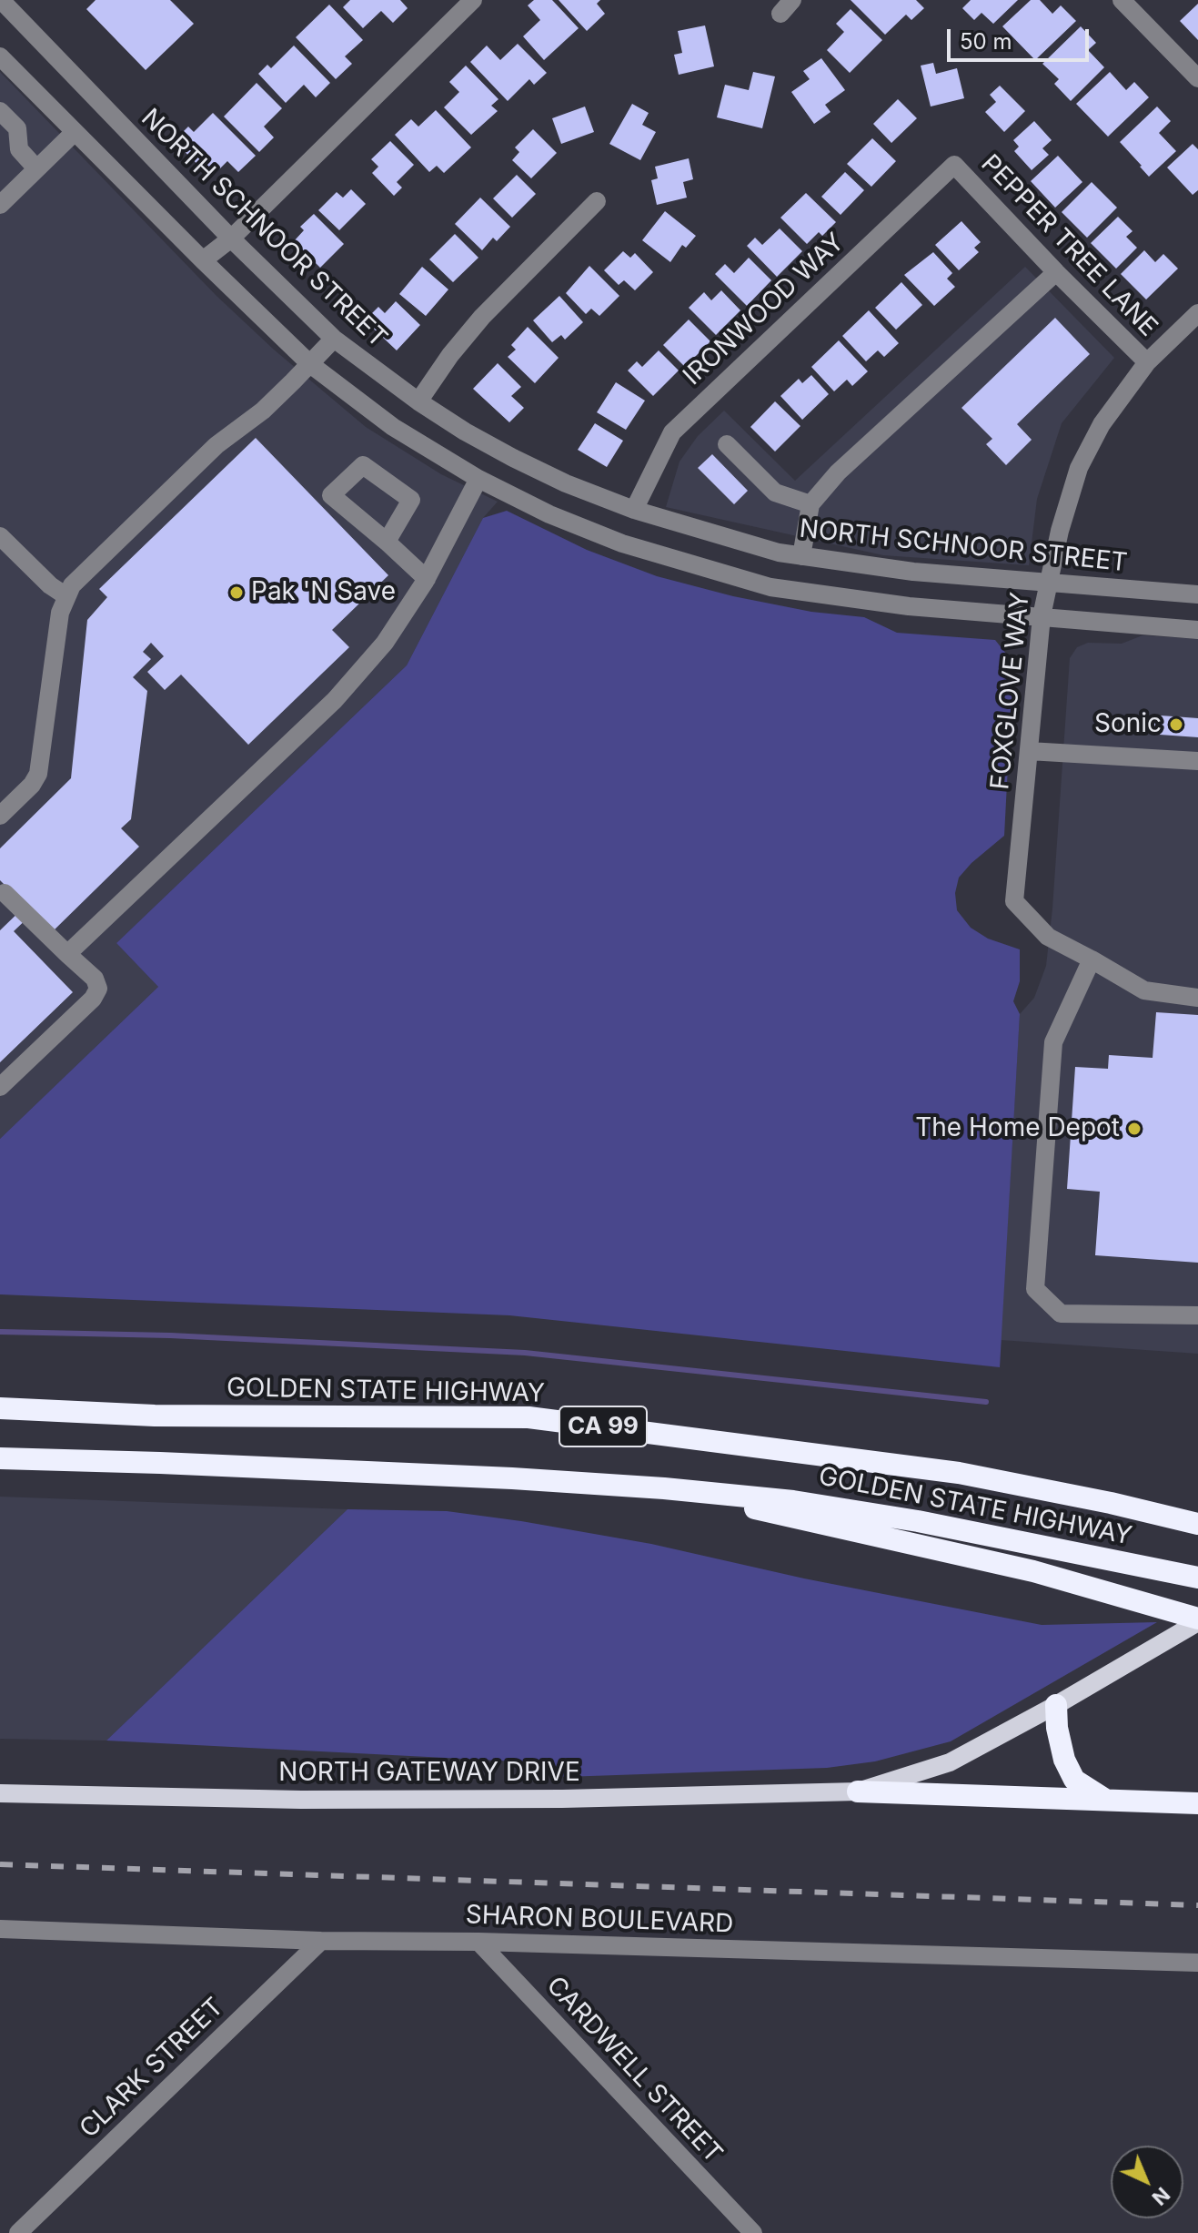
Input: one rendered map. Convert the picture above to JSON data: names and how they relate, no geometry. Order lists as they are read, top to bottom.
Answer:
{
  "streets": {
    "highway": ["GOLDEN STATE HIGHWAY", "CA 99"],
    "main road": ["NORTH GATEWAY DRIVE"],
    "street": [
      "NORTH SCHNOOR STREET",
      "PEPPER TREE LANE",
      "IRONWOOD WAY",
      "FOXGLOVE WAY",
      "SHARON BOULEVARD",
      "CLARK STREET",
      "CARDWELL STREET"
    ]
  },
  "crossings": [
    ["NORTH SCHNOOR STREET", "IRONWOOD WAY"],
    ["NORTH SCHNOOR STREET", "FOXGLOVE WAY"],
    ["PEPPER TREE LANE", "IRONWOOD WAY"],
    ["PEPPER TREE LANE", "FOXGLOVE WAY"],
    ["SHARON BOULEVARD", "CLARK STREET"],
    ["SHARON BOULEVARD", "CARDWELL STREET"]
  ],
  "places": ["Pak 'N Save", "Sonic", "The Home Depot"],
  "scale_bar": "50 m",
  "north": "bottom right"
}
